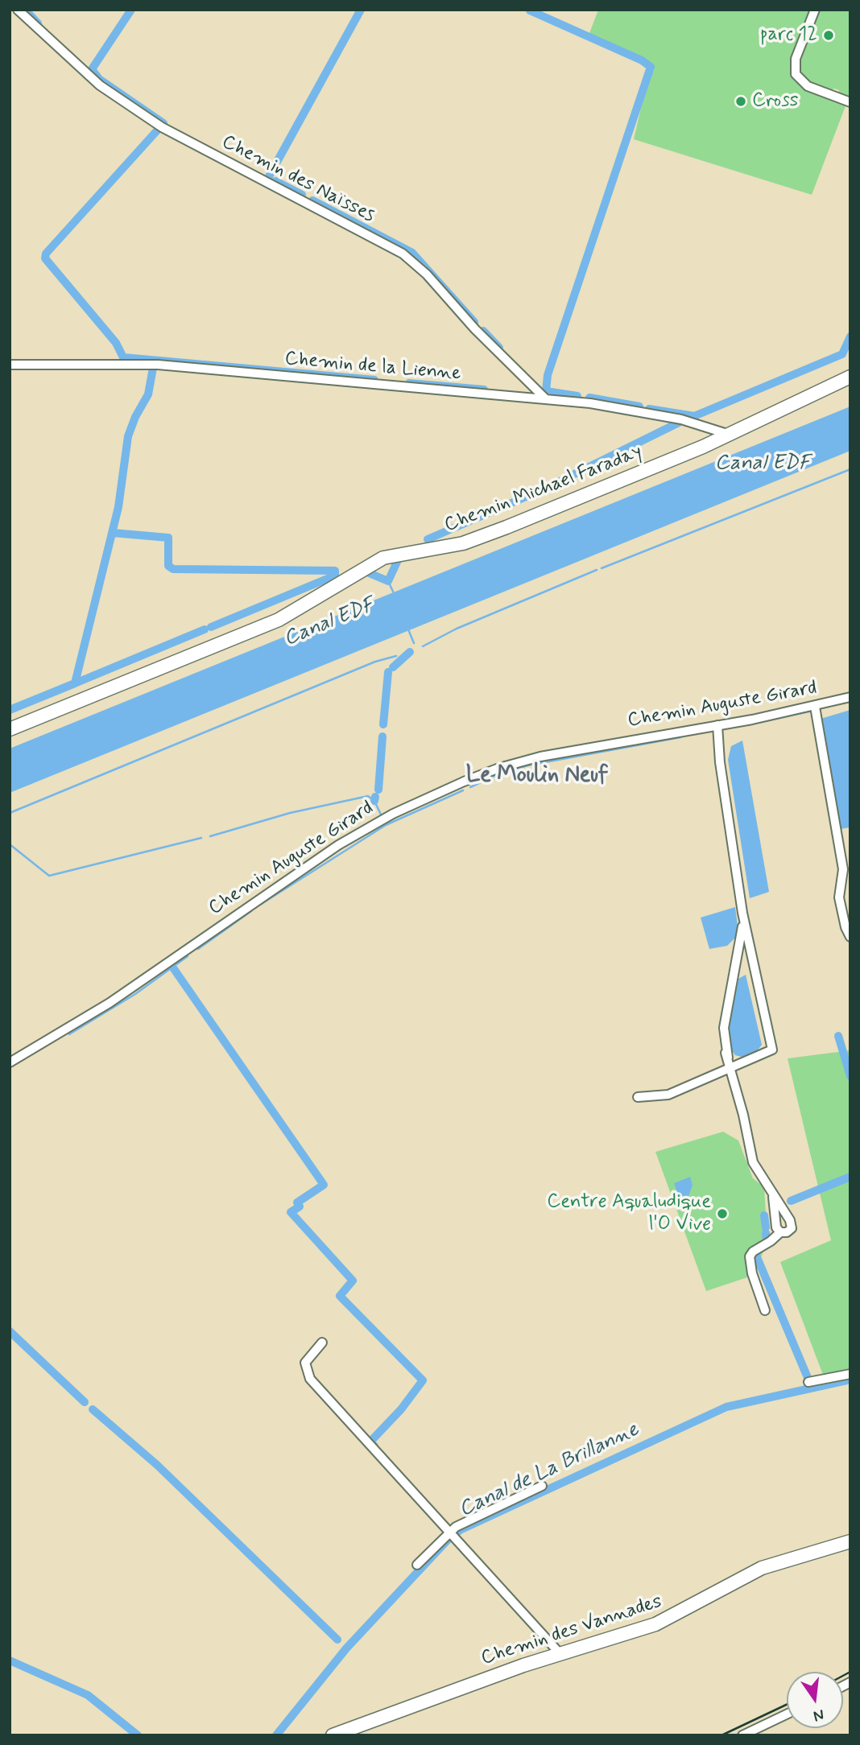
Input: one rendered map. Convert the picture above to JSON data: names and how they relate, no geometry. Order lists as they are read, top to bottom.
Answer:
{
  "streets": {
    "main road": ["Chemin Michael Faraday", "Chemin des Vannades"],
    "street": ["Chemin des Naïsses", "Chemin de la Lienne", "Chemin Auguste Girard"]
  },
  "crossings": [
    ["Chemin des Naïsses", "Chemin de la Lienne"],
    ["Chemin de la Lienne", "Chemin Michael Faraday"]
  ],
  "districts": ["Le Moulin Neuf"],
  "water": ["Canal EDF", "Canal de La Brillanne"],
  "places": ["parc 12", "Cross", "Centre Aqualudique l'O Vive"],
  "north": "bottom"
}
